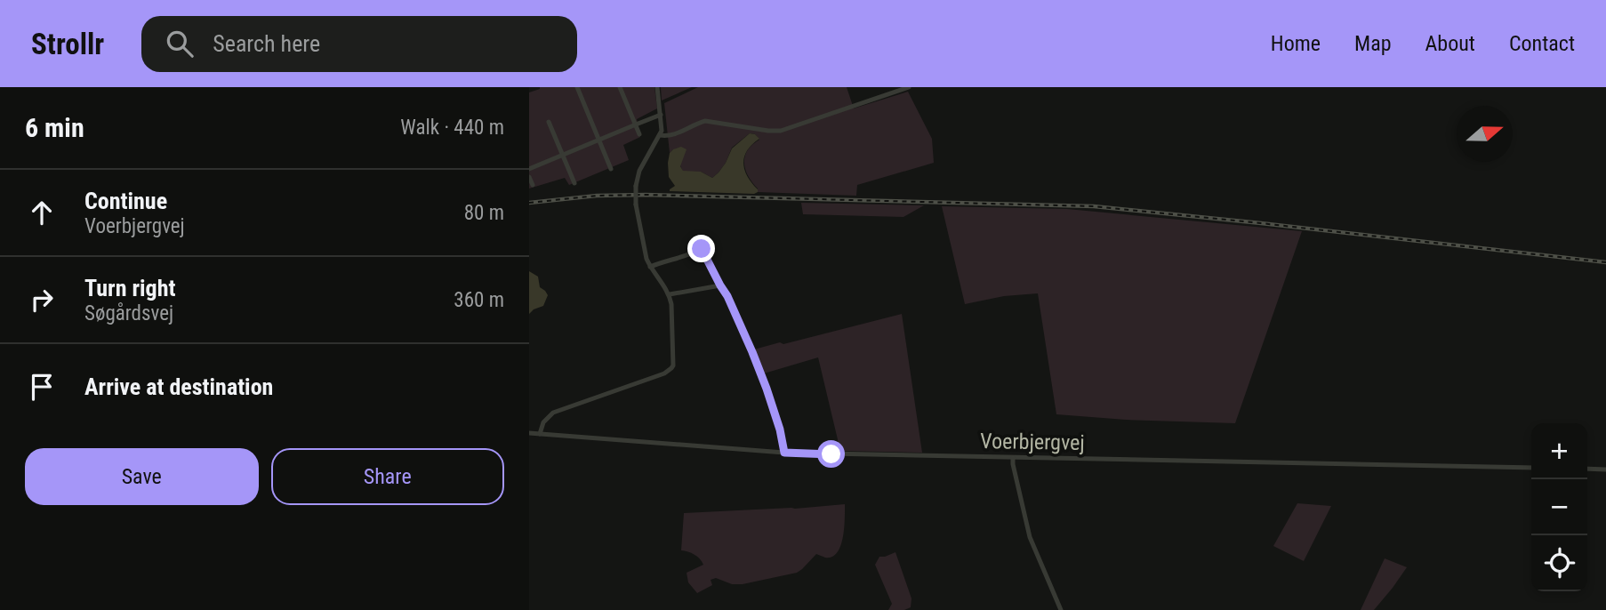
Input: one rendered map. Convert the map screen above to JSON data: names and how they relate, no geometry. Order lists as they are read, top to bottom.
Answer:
{
  "streets": {
    "street": ["Voerbjergvej"]
  },
  "north": "right",
  "page": {
    "header": "Strollr",
    "search": "Search here",
    "nav": [
      "Home",
      "Map",
      "About",
      "Contact"
    ],
    "heading": ["6 min", "Walk · 440 m"],
    "list": [
      ["Continue", "Voerbjergvej", "80 m"],
      ["Turn right", "Søgårdsvej", "360 m"],
      "Arrive at destination"
    ],
    "map_buttons": ["+", "−"],
    "buttons": ["Save", "Share"]
  }
}
